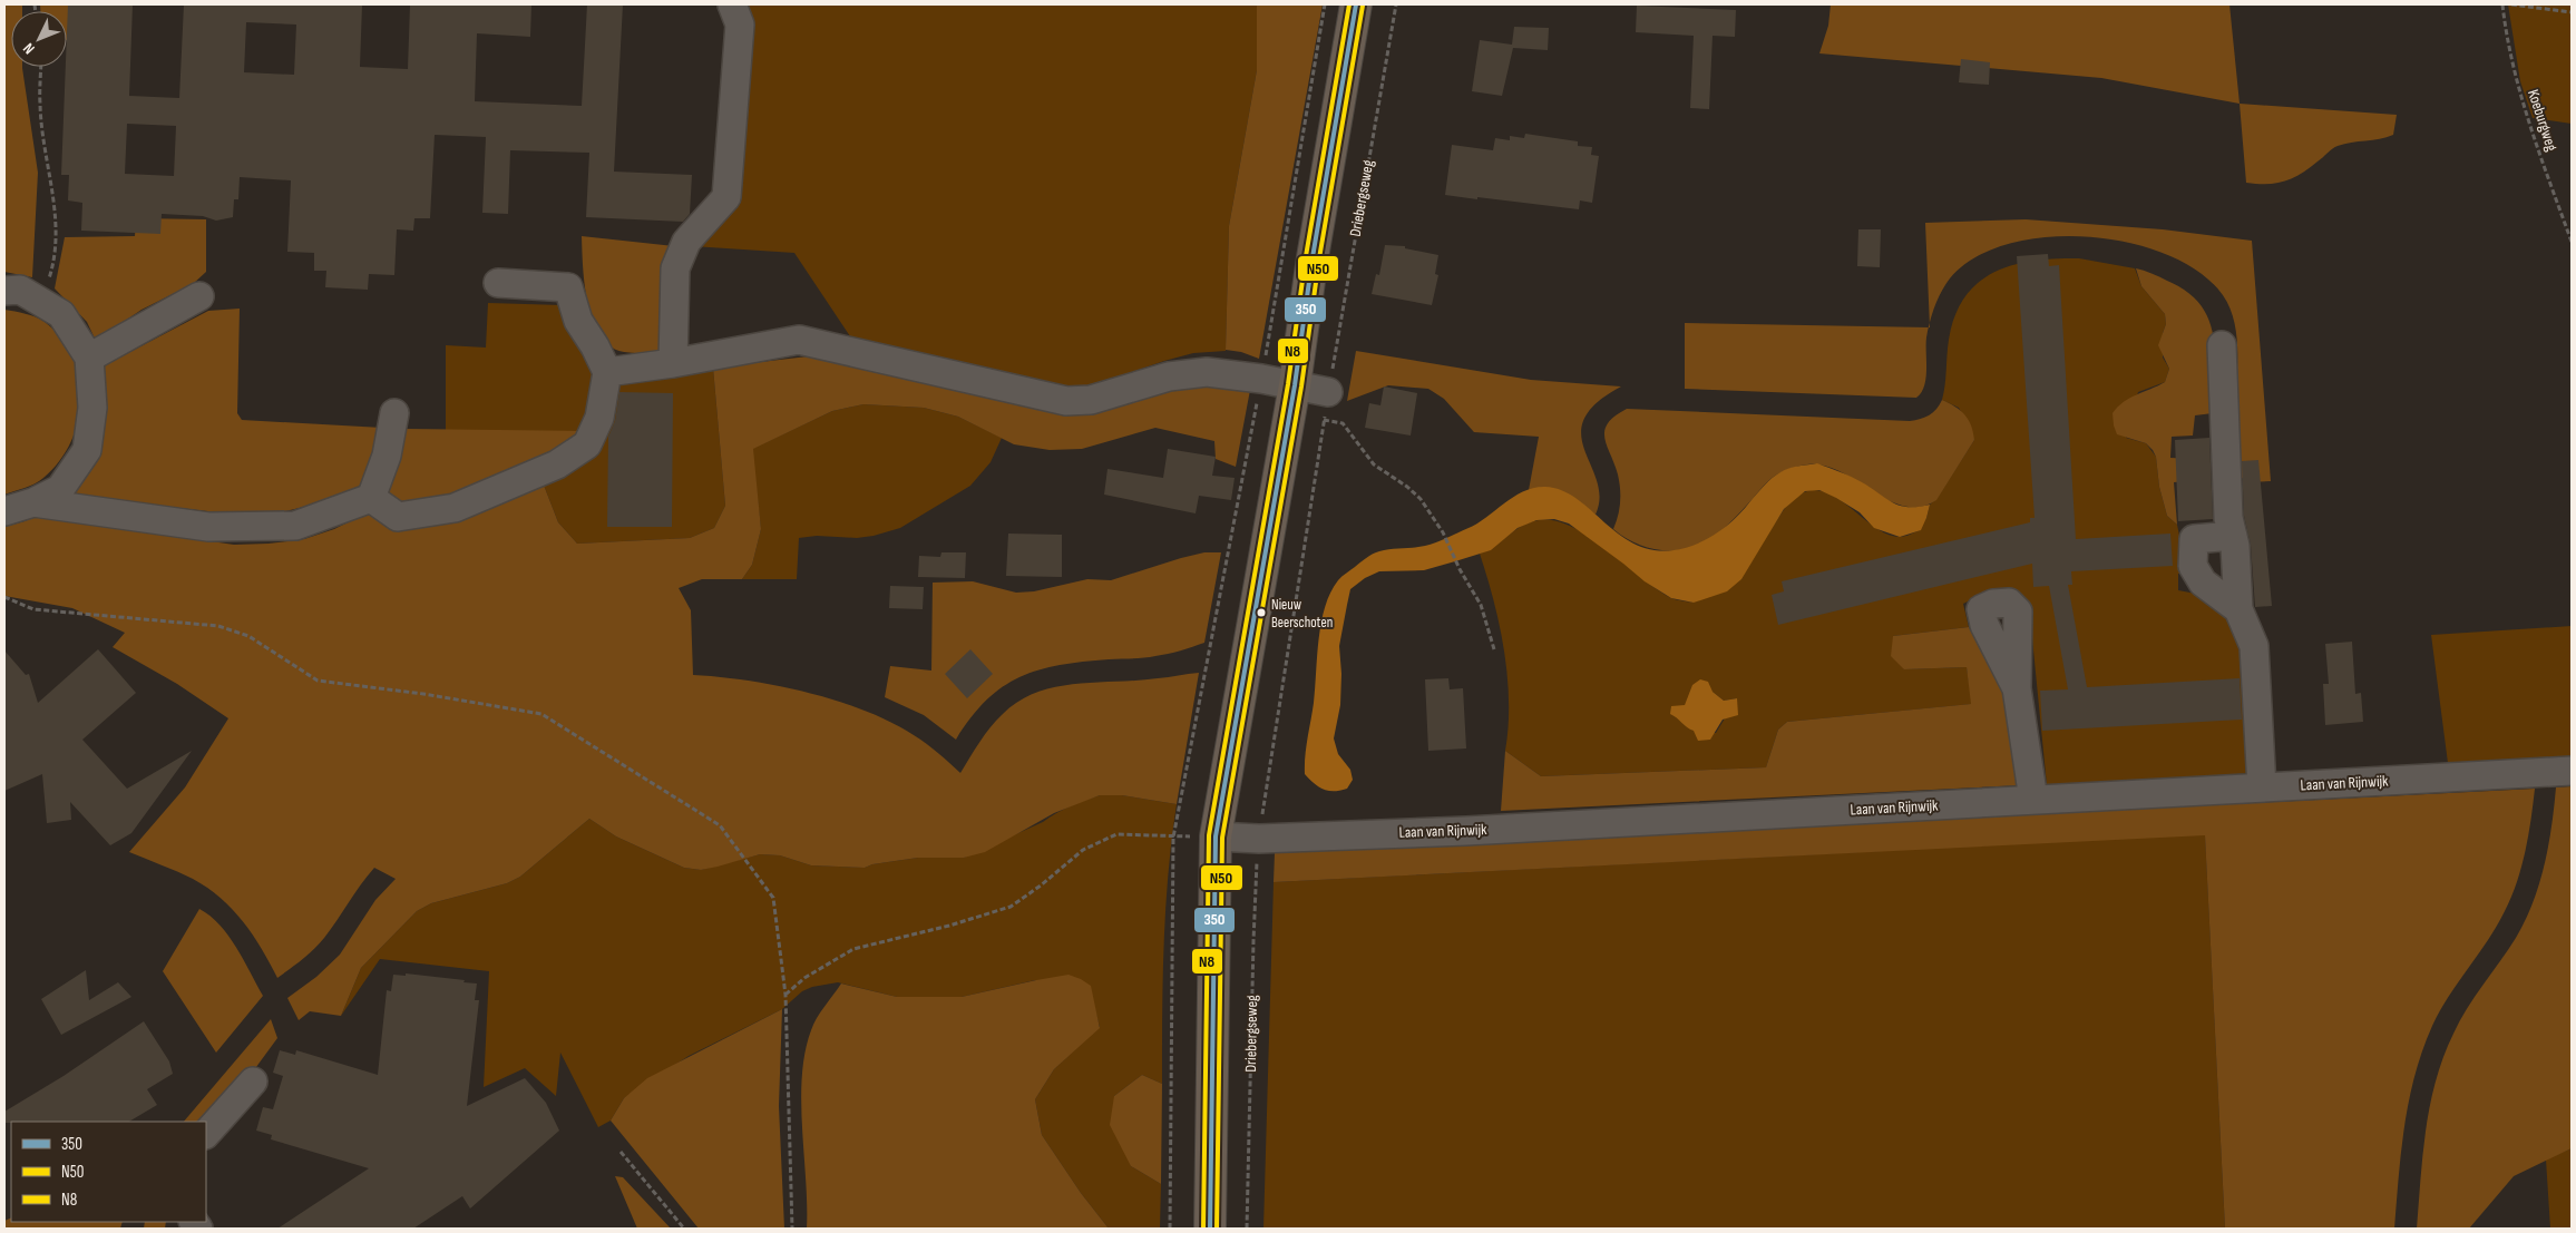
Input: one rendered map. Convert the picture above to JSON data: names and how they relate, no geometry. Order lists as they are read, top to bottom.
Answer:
{
  "streets": {
    "street": ["Laan van Rijnwijk"],
    "path": ["Koeburgweg", "Driebergseweg"]
  },
  "crossings": [
    ["Driebergseweg", "Laan van Rijnwijk"]
  ],
  "places": ["Nieuw Beerschoten"],
  "lines": ["transit line 350", "transit line N8", "transit line N50"],
  "legend": ["350", "N50", "N8"],
  "north": "bottom left"
}
